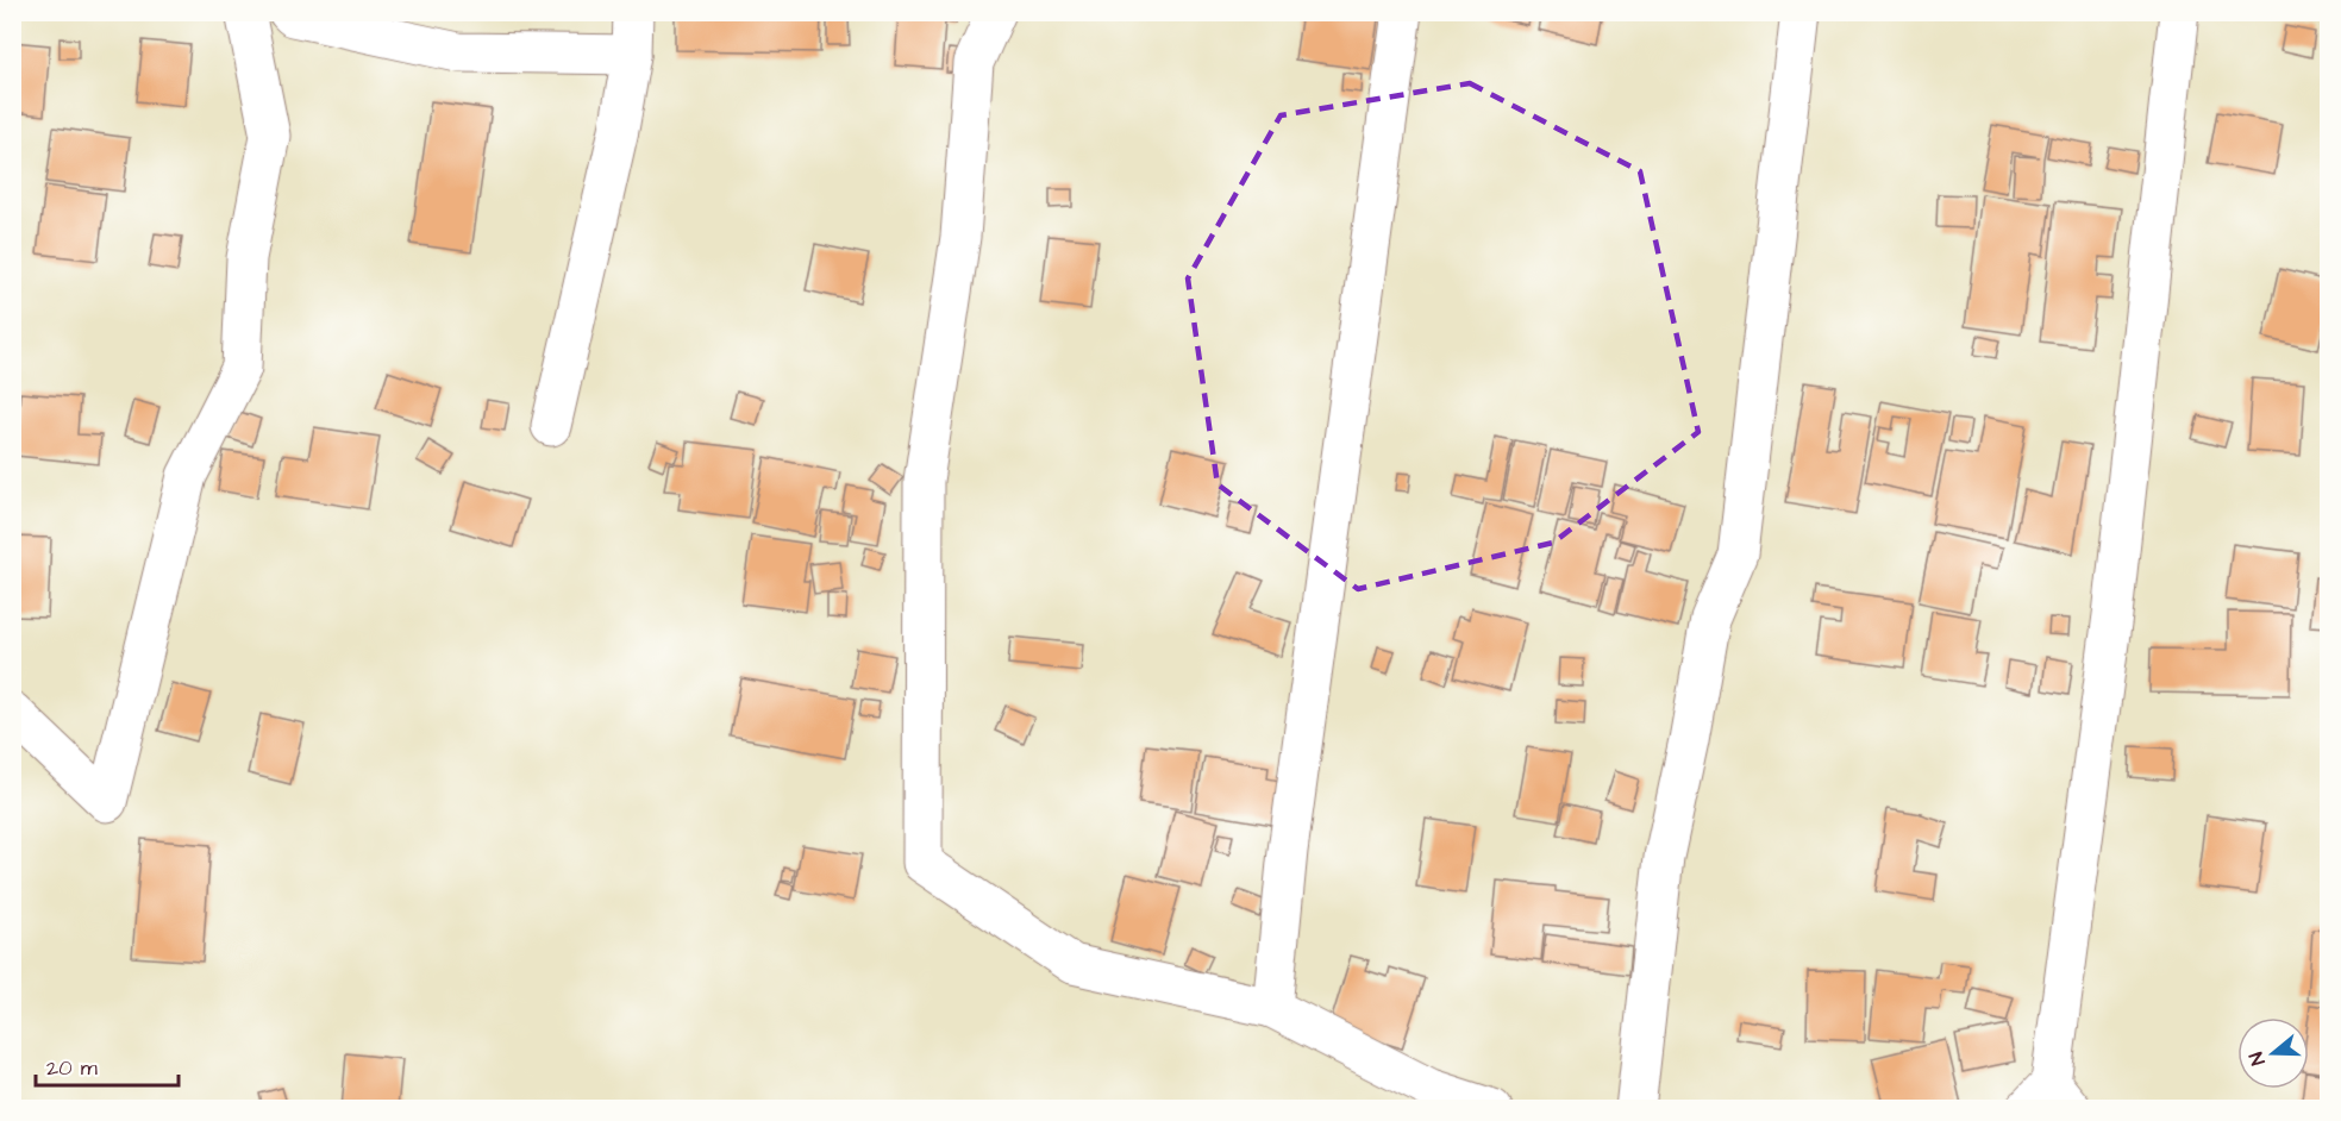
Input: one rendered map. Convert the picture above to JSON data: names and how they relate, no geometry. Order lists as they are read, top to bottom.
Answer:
{
  "scale_bar": "20 m",
  "north": "left"
}
